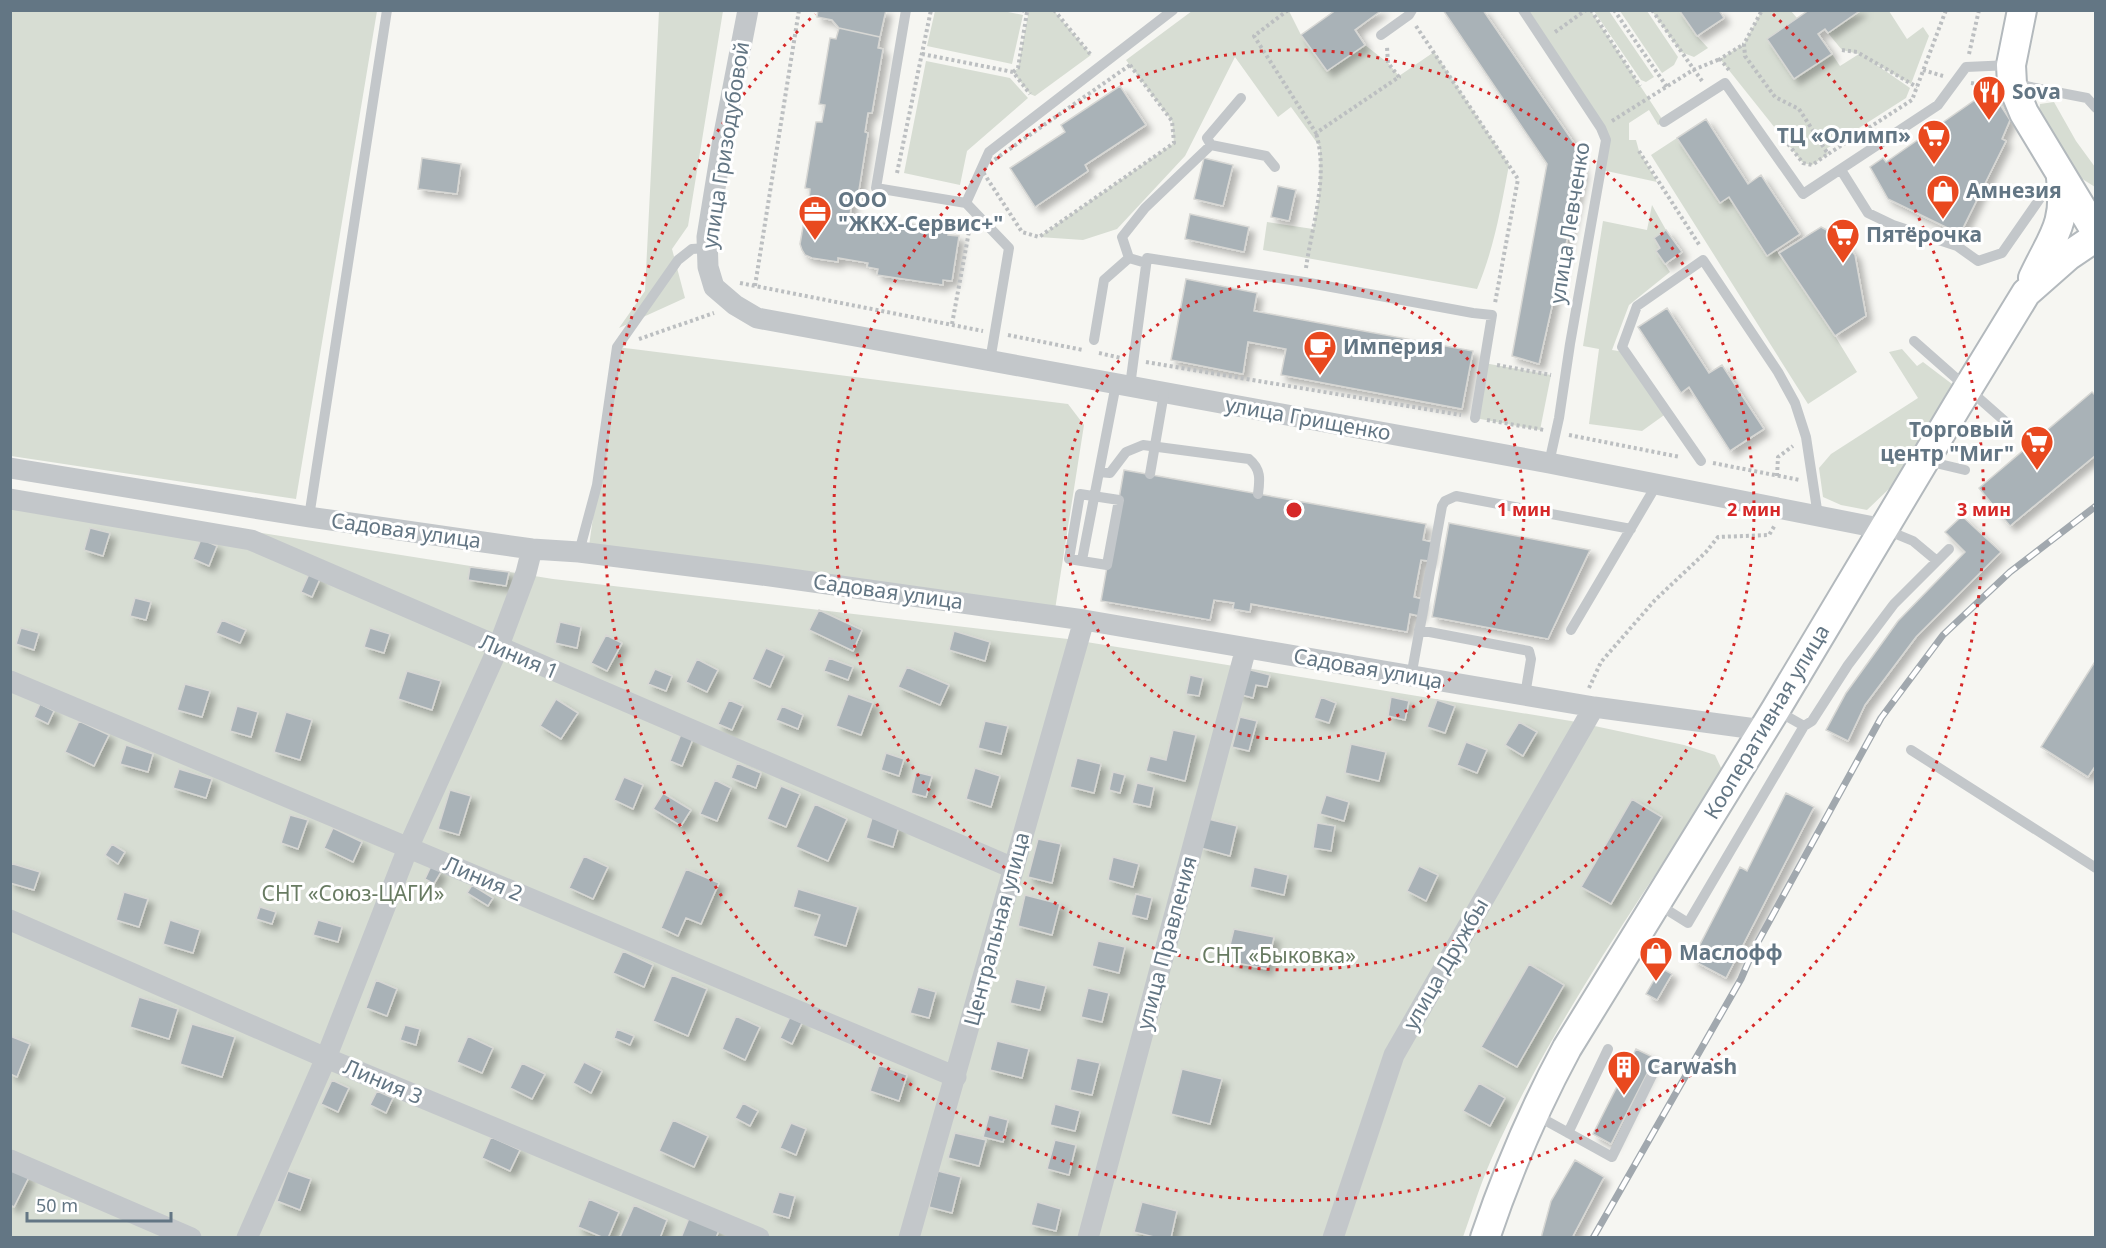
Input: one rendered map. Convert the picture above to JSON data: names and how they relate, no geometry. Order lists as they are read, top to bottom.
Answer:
{
  "streets": {
    "main road": ["Кооперативная улица"],
    "street": [
      "улица Гризодубовой",
      "улица Грищенко",
      "Садовая улица",
      "Линия 1",
      "Линия 2",
      "Центральная улица",
      "улица Правления",
      "улица Дружбы",
      "Линия 3"
    ],
    "lane": ["улица Левченко"]
  },
  "crossings": [
    ["улица Гризодубовой", "улица Грищенко"],
    ["улица Левченко", "улица Грищенко"],
    ["улица Грищенко", "Кооперативная улица"],
    ["Садовая улица", "Кооперативная улица"],
    ["Садовая улица", "Центральная улица"],
    ["Садовая улица", "улица Правления"],
    ["Садовая улица", "улица Дружбы"],
    ["Линия 1", "Центральная улица"],
    ["Линия 2", "Центральная улица"]
  ],
  "parks": ["СНТ «Союз-ЦАГИ»", "СНТ «Быковка»"],
  "places": {
    "restaurant": ["Sova"],
    "supermarket": ["ТЦ «Олимп»", "Пятёрочка", "Торговый центр \"Миг\""],
    "shop": ["Амнезия", "Маслофф"],
    "office": ["ООО \"ЖКХ-Сервис+\""],
    "cafe": ["Империя"],
    "building": ["Carwash"]
  },
  "scale_bar": "50 m",
  "rings": ["1 мин", "2 мин", "3 мин"]
}
